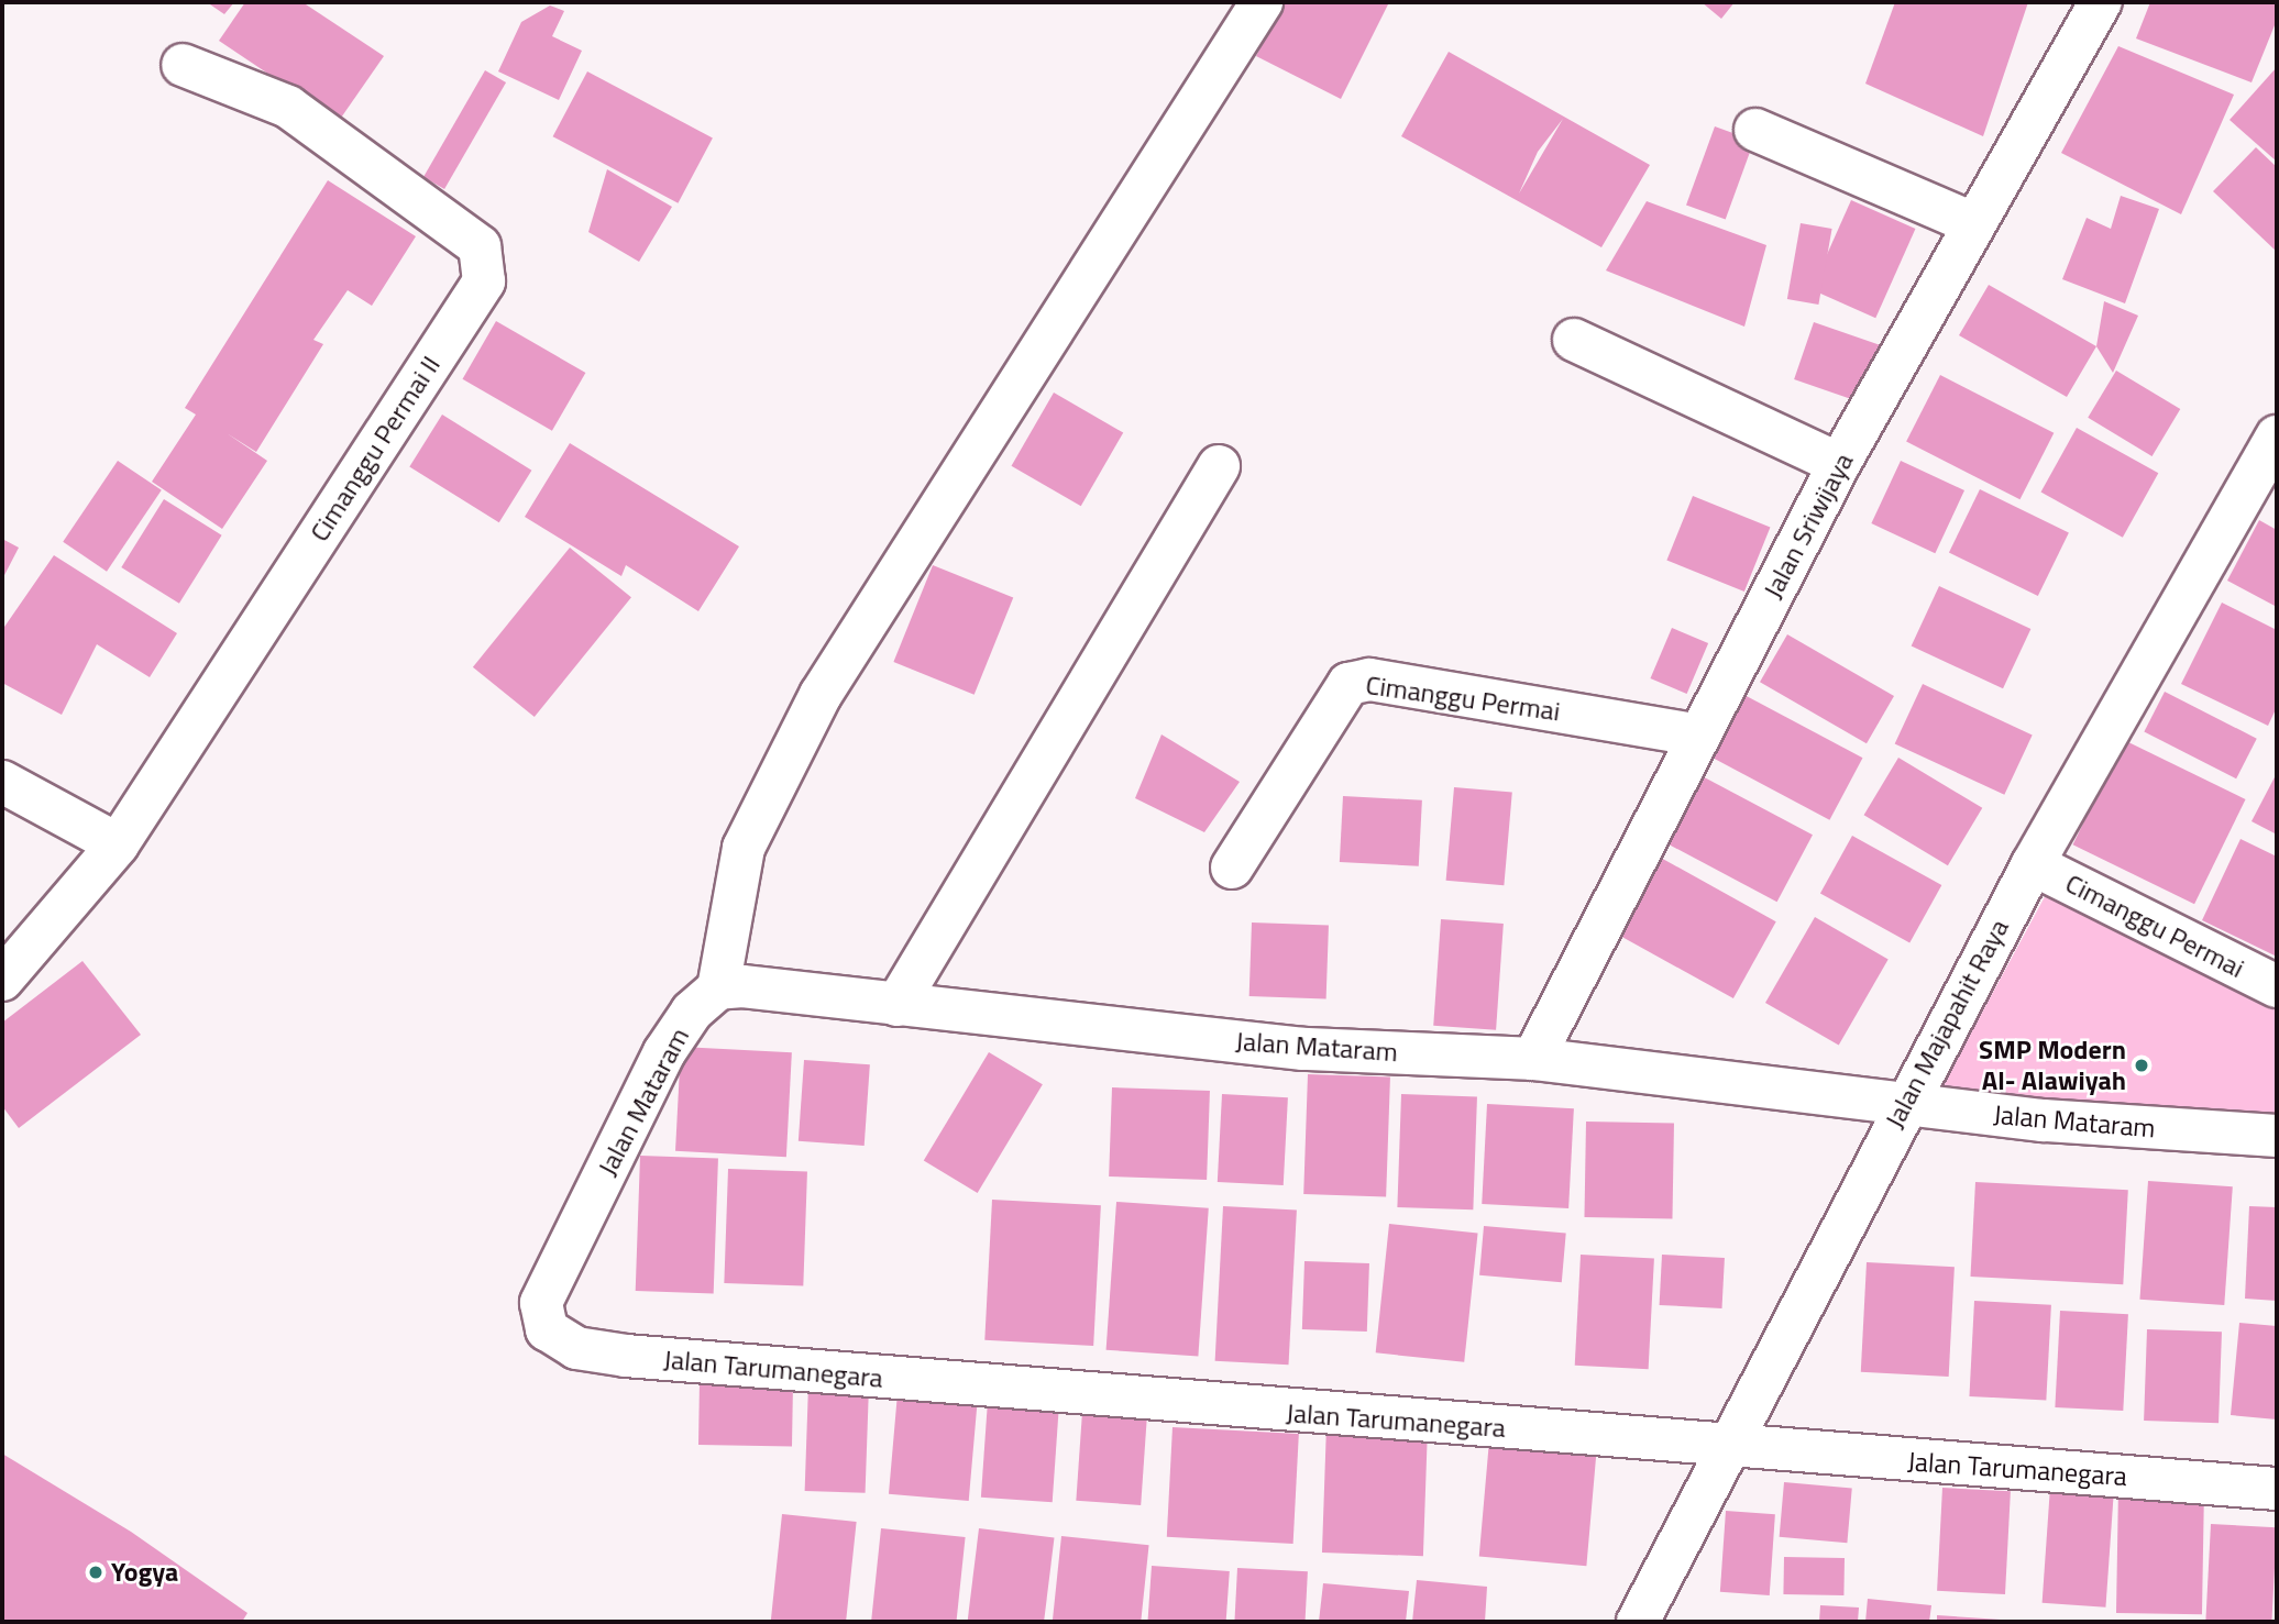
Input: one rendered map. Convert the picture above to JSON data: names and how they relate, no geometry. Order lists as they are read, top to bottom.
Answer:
{
  "streets": {
    "street": [
      "Cimanggu Permai II",
      "Jalan Sriwijaya",
      "Cimanggu Permai",
      "Jalan Majapahit Raya",
      "Jalan Mataram",
      "Jalan Tarumanegara"
    ]
  },
  "crossings": [
    ["Jalan Sriwijaya", "Cimanggu Permai"],
    ["Jalan Sriwijaya", "Jalan Mataram"],
    ["Cimanggu Permai", "Jalan Majapahit Raya"],
    ["Jalan Majapahit Raya", "Jalan Mataram"],
    ["Jalan Majapahit Raya", "Jalan Tarumanegara"],
    ["Jalan Mataram", "Jalan Tarumanegara"]
  ],
  "places": ["SMP Modern Al- Alawiyah", "Yogya"]
}
